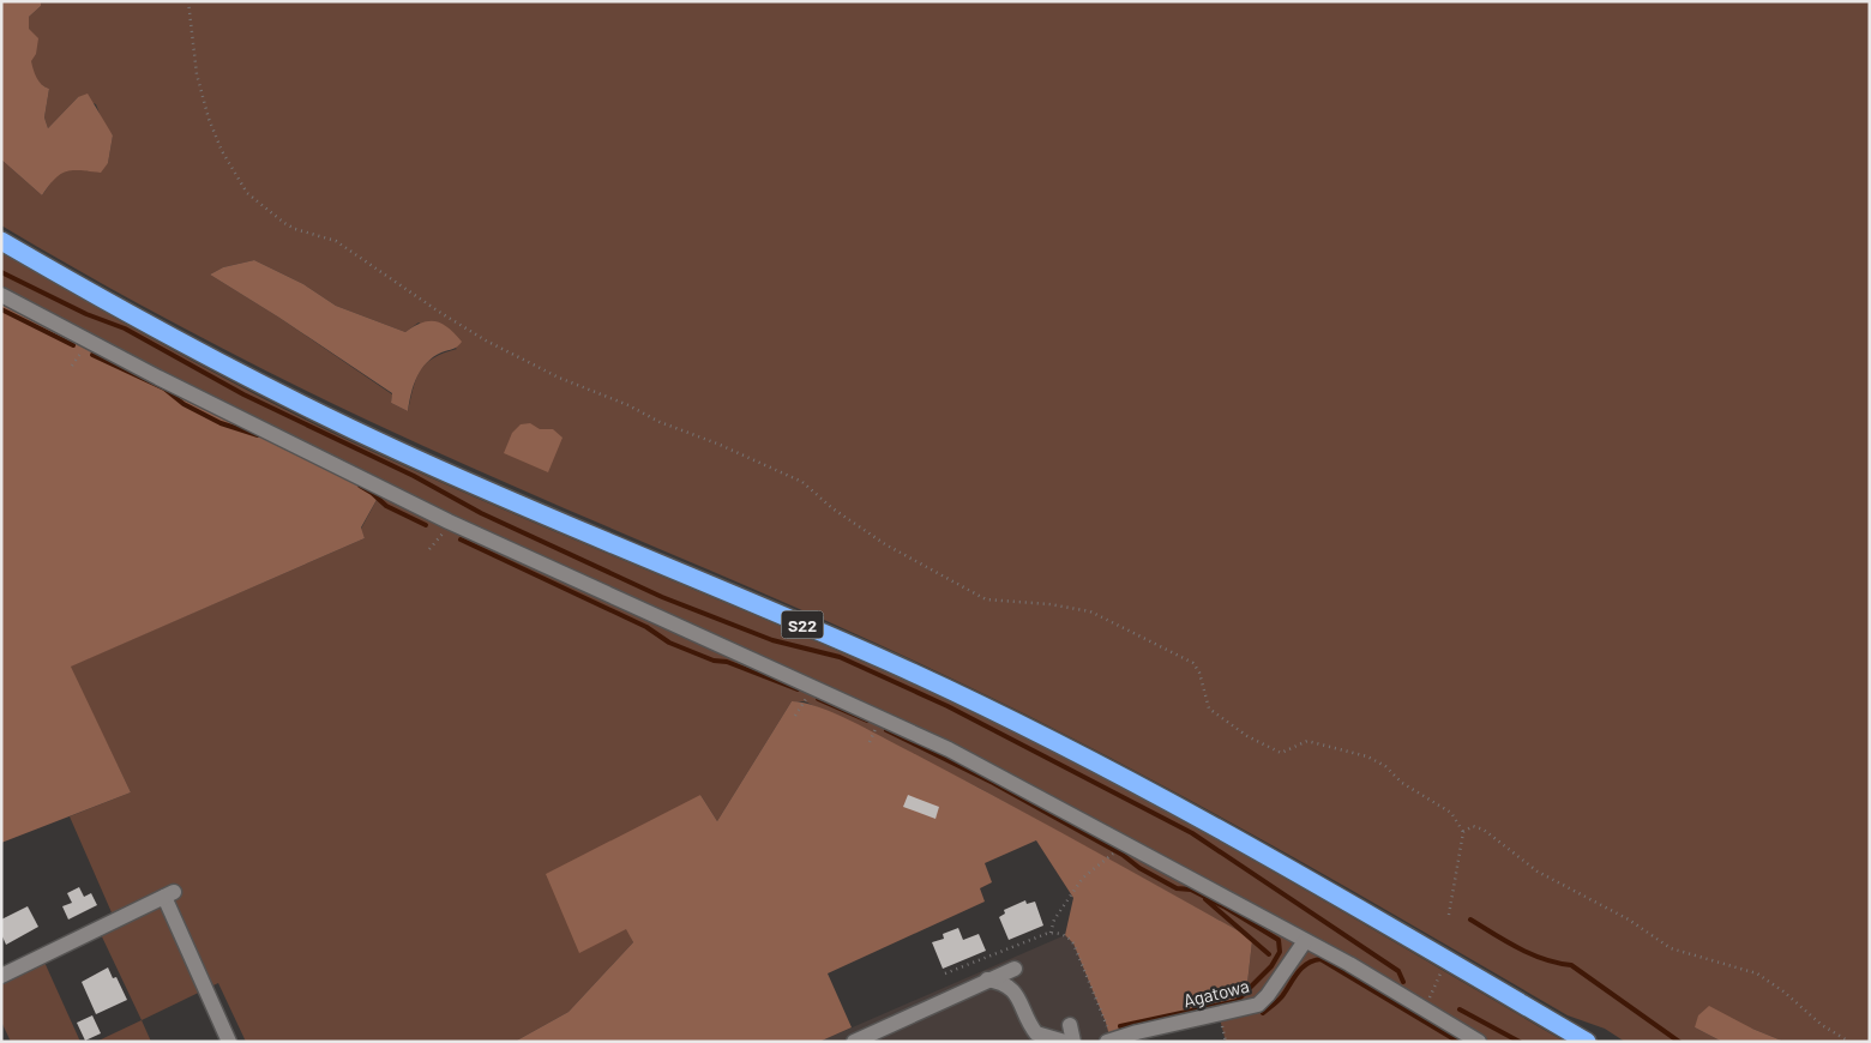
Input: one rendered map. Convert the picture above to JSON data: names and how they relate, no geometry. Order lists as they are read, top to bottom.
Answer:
{
  "streets": {
    "highway": ["S22"],
    "street": ["Agatowa"]
  }
}
